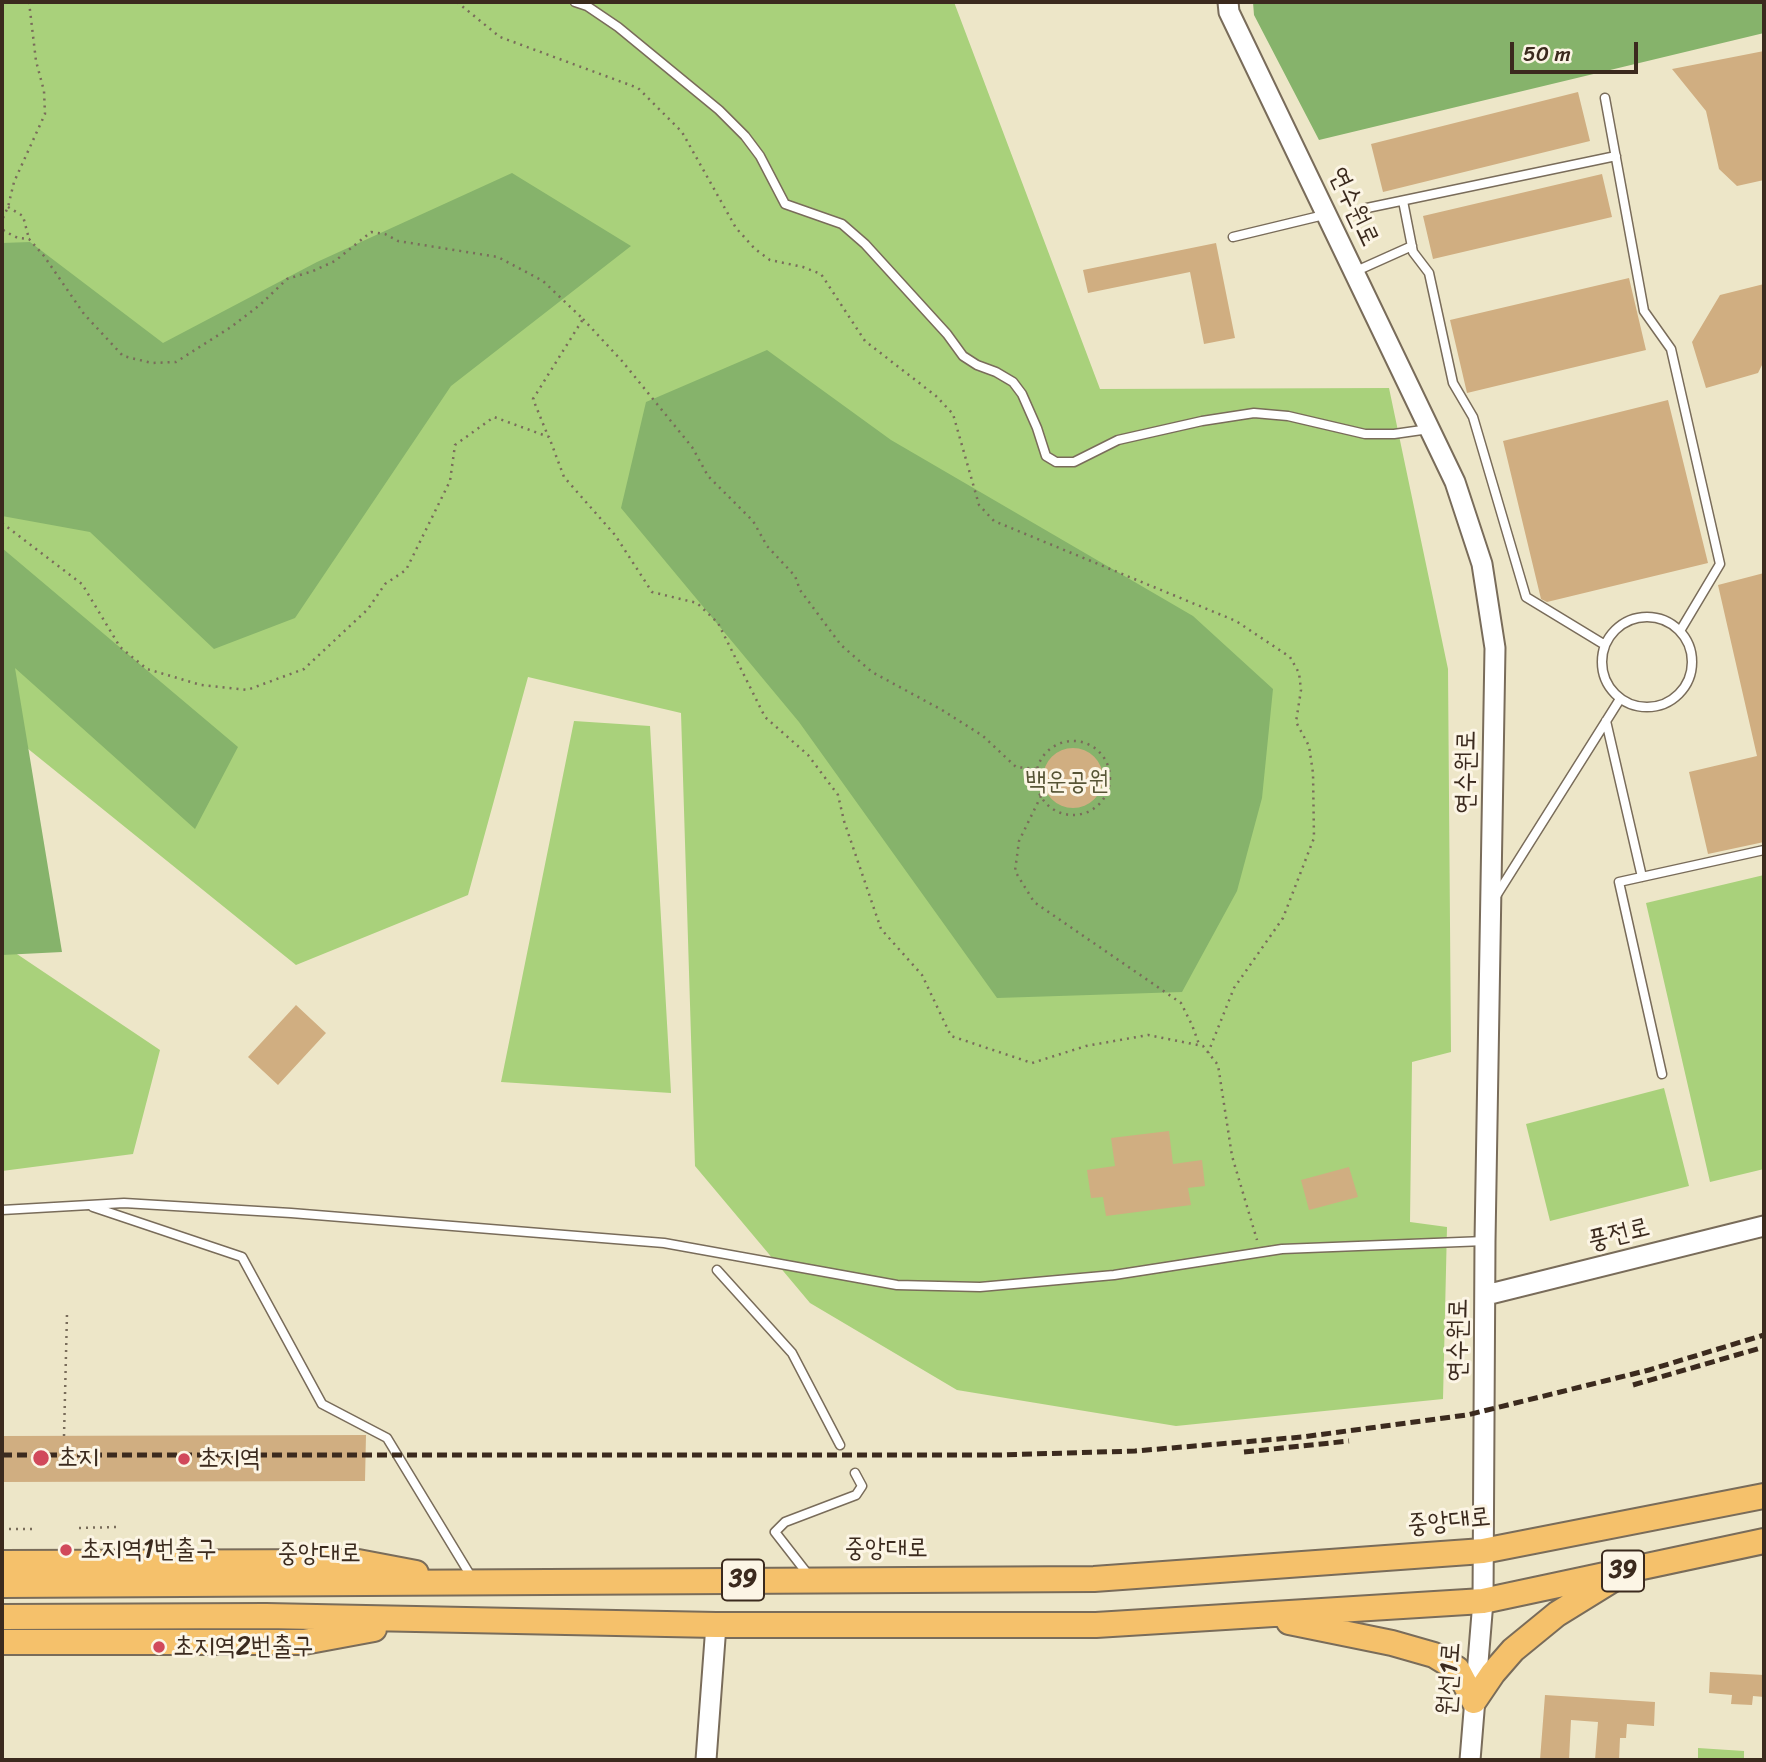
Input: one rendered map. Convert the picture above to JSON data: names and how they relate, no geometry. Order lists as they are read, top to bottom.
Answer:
{
  "streets": {
    "main road": ["중앙대로", "39"],
    "street": ["연수원로", "풍전로", "원선1로"]
  },
  "crossings": [
    ["연수원로", "풍전로"],
    ["연수원로", "중앙대로"],
    ["연수원로", "39"],
    ["연수원로", "원선1로"],
    ["39", "원선1로"]
  ],
  "parks": ["백운공원"],
  "places": [
    "초지",
    "초지역",
    "초지역1번출구",
    "초지역2번출구"
  ],
  "scale_bar": "50 m"
}
